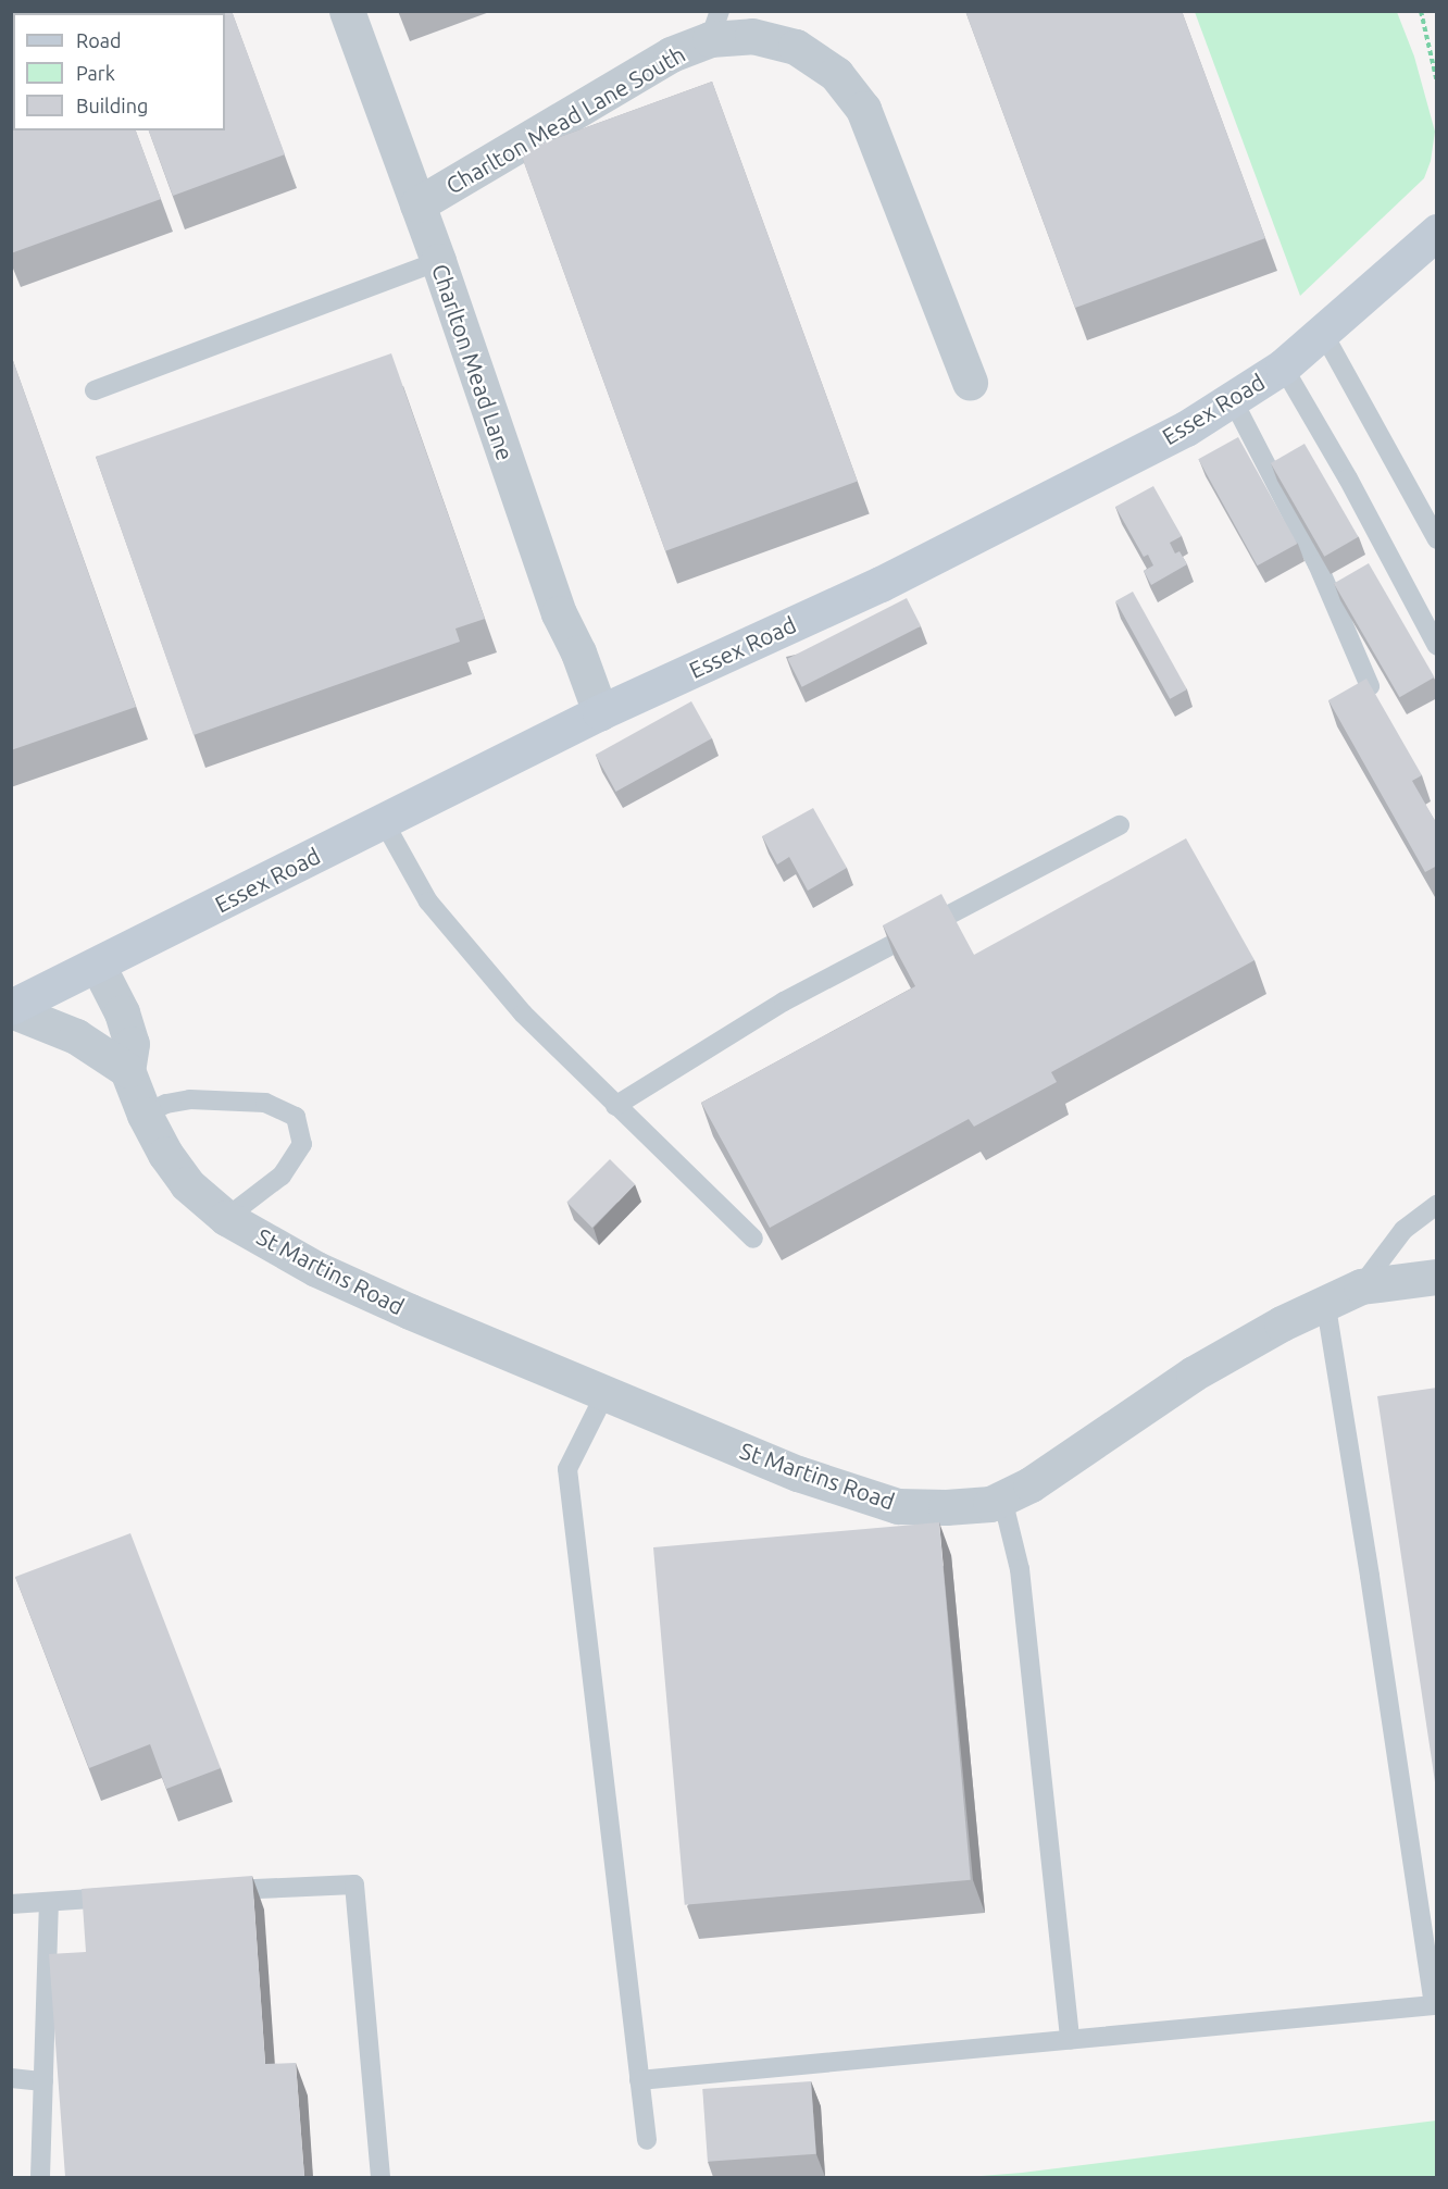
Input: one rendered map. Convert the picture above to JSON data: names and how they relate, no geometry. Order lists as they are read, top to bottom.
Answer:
{
  "streets": {
    "street": [
      "Charlton Mead Lane South",
      "Charlton Mead Lane",
      "Essex Road",
      "St Martins Road"
    ]
  },
  "crossings": [
    ["Charlton Mead Lane South", "Charlton Mead Lane"],
    ["Charlton Mead Lane", "Essex Road"]
  ],
  "legend": ["Road", "Park", "Building"]
}
